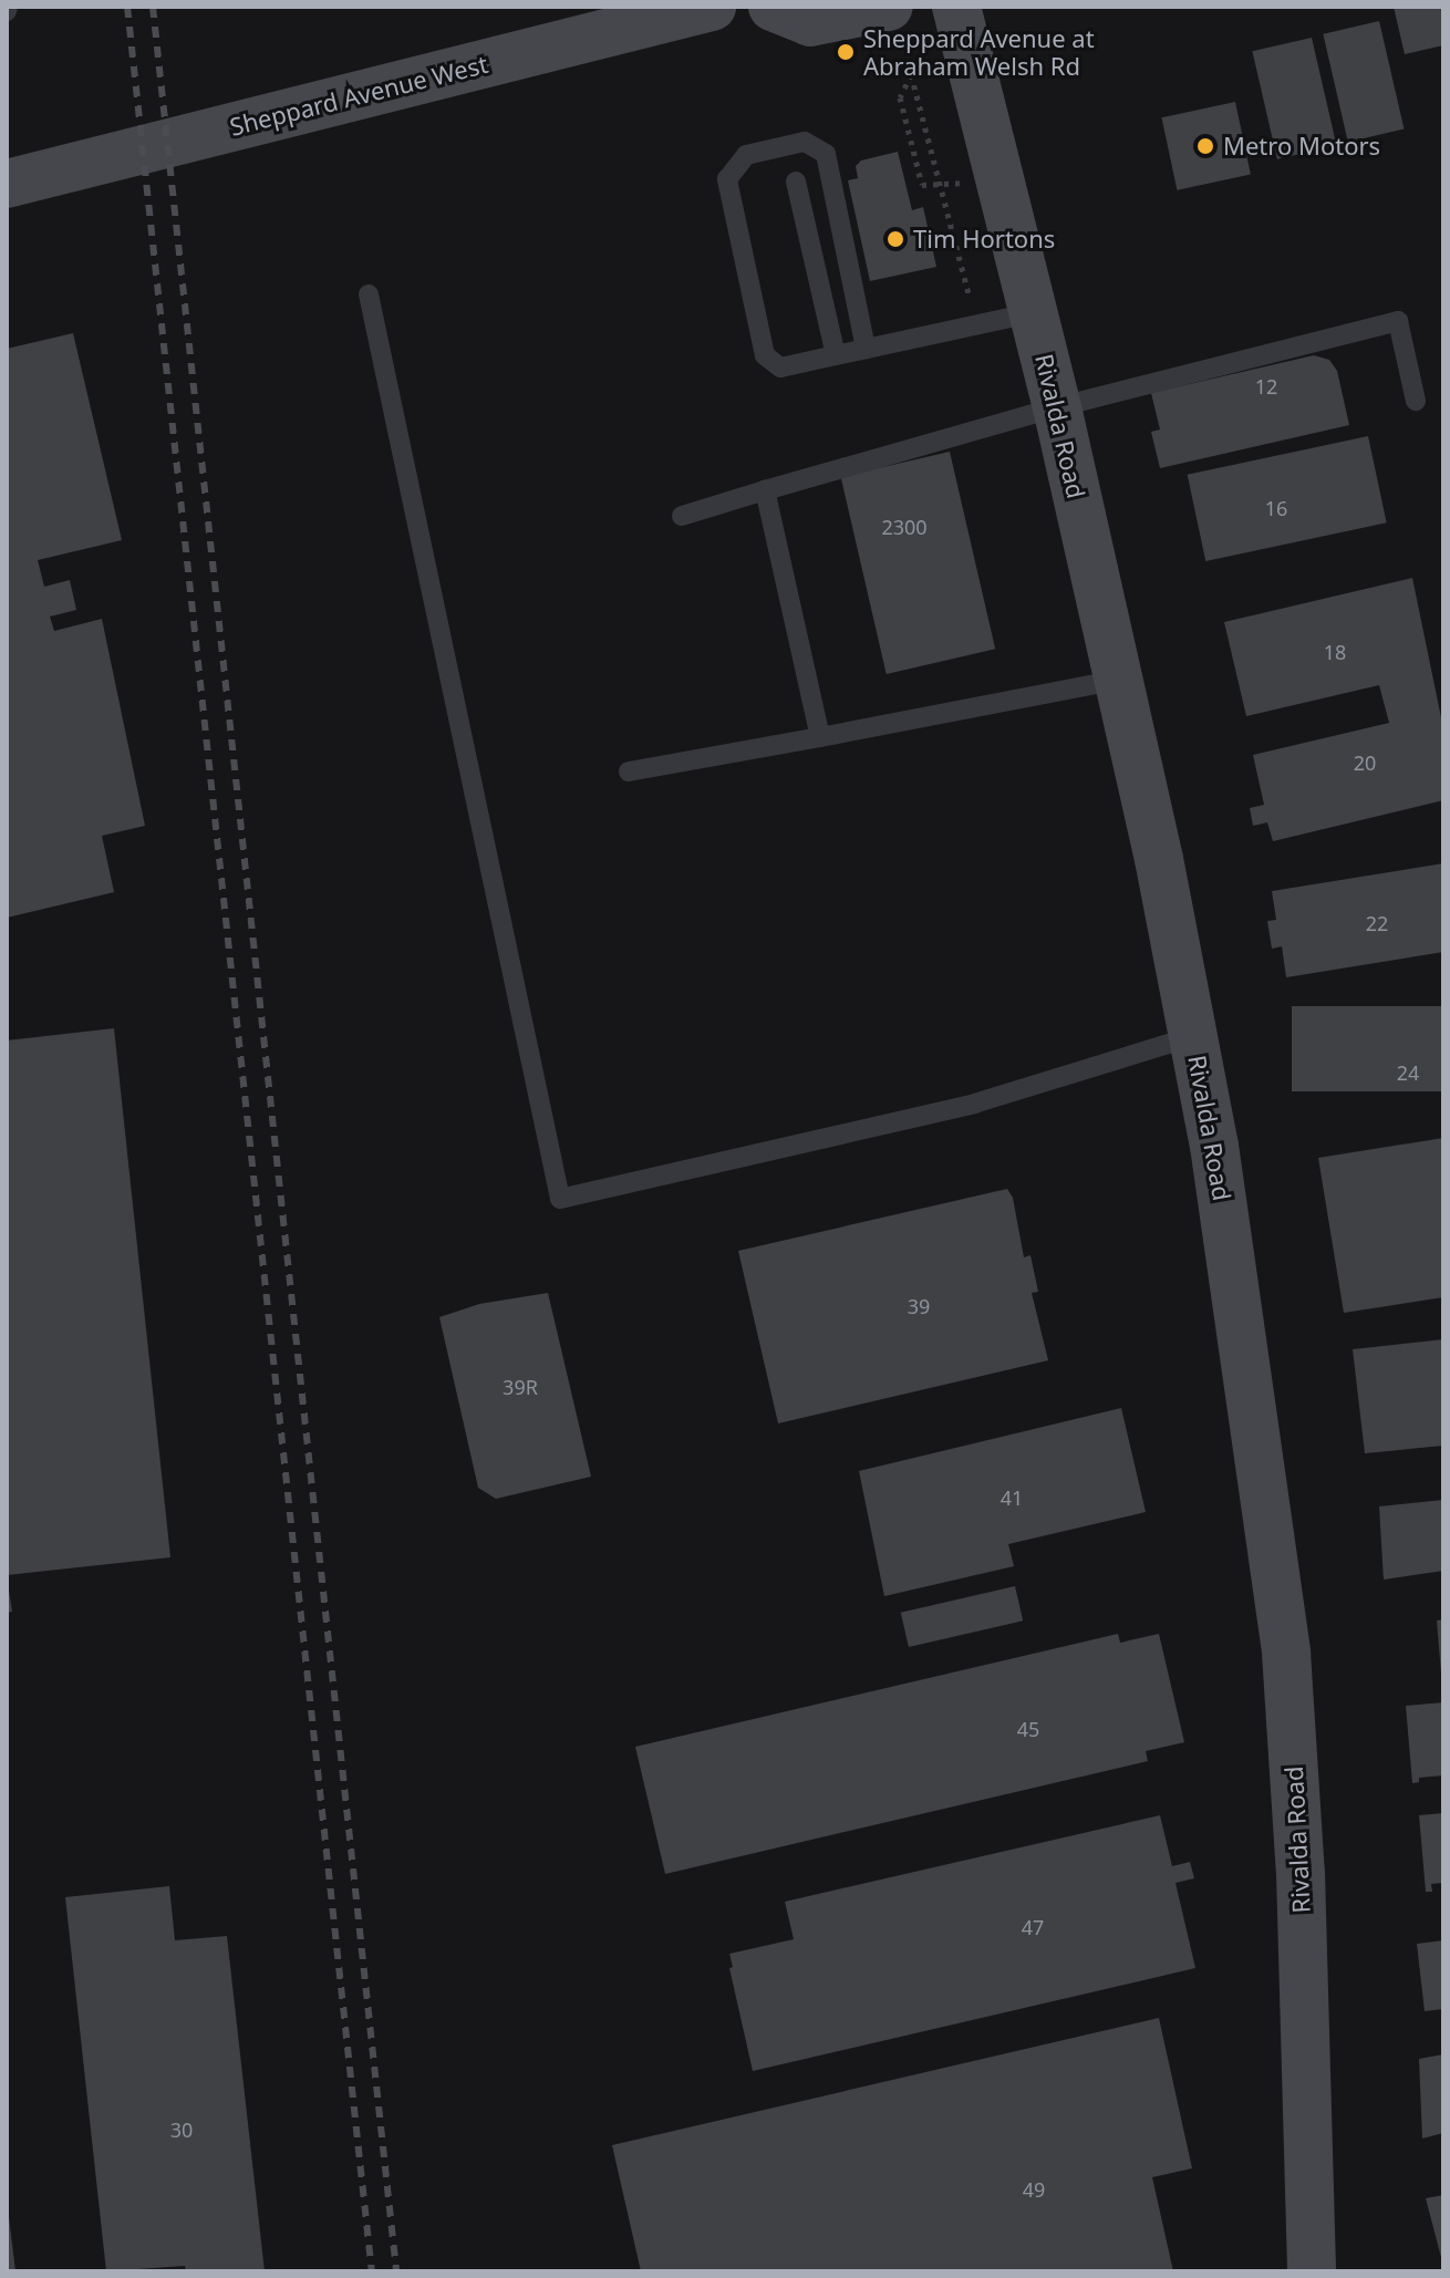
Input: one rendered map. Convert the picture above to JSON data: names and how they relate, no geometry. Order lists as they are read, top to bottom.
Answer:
{
  "streets": {
    "street": ["Sheppard Avenue West", "Rivalda Road"]
  },
  "places": ["Sheppard Avenue at Abraham Welsh Rd", "Metro Motors", "Tim Hortons"],
  "house_numbers": [
    "12",
    "16",
    "2300",
    "18",
    "20",
    "22",
    "24",
    "39",
    "39R",
    "41",
    "45",
    "47",
    "30",
    "49"
  ]
}
